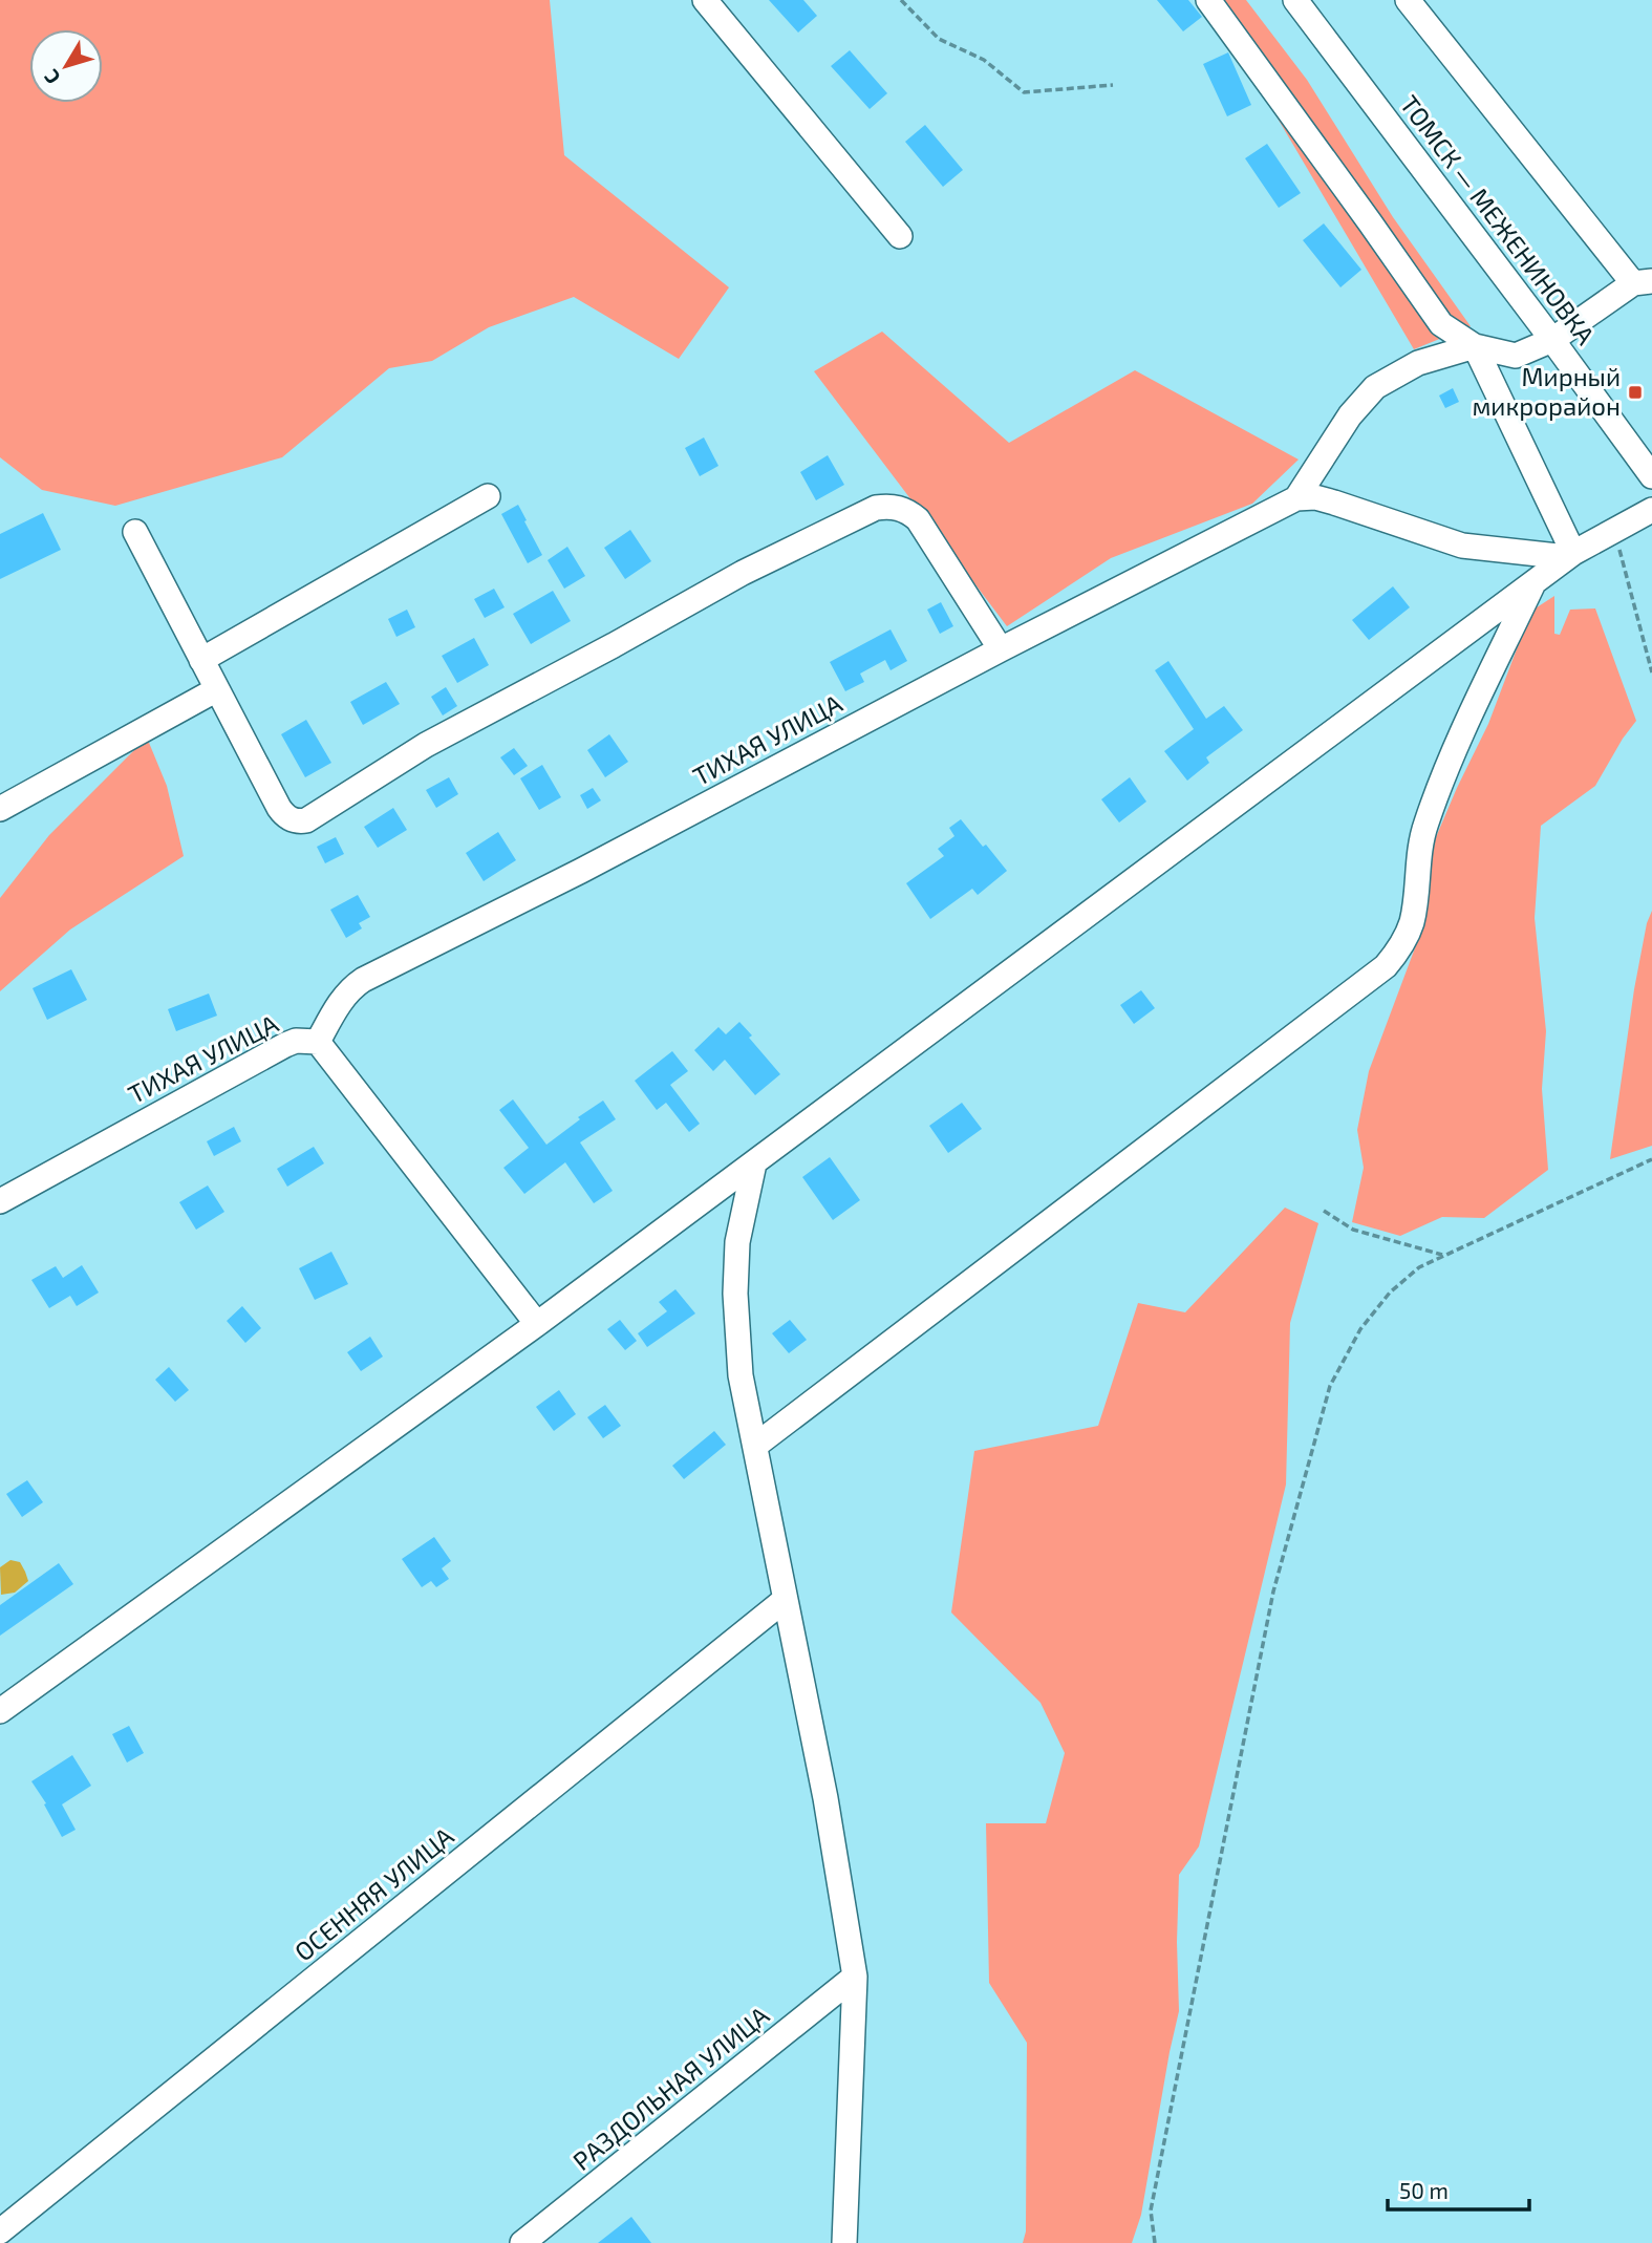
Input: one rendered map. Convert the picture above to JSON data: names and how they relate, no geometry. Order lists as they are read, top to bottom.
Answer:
{
  "streets": {
    "street": [
      "ТОМСК — МЕЖЕНИНОВКА",
      "ТИХАЯ УЛИЦА",
      "ОСЕННЯЯ УЛИЦА",
      "РАЗДОЛЬНАЯ УЛИЦА"
    ]
  },
  "places": {
    "transit": ["Мирный микрорайон"]
  },
  "scale_bar": "50 m",
  "north": "bottom left"
}
